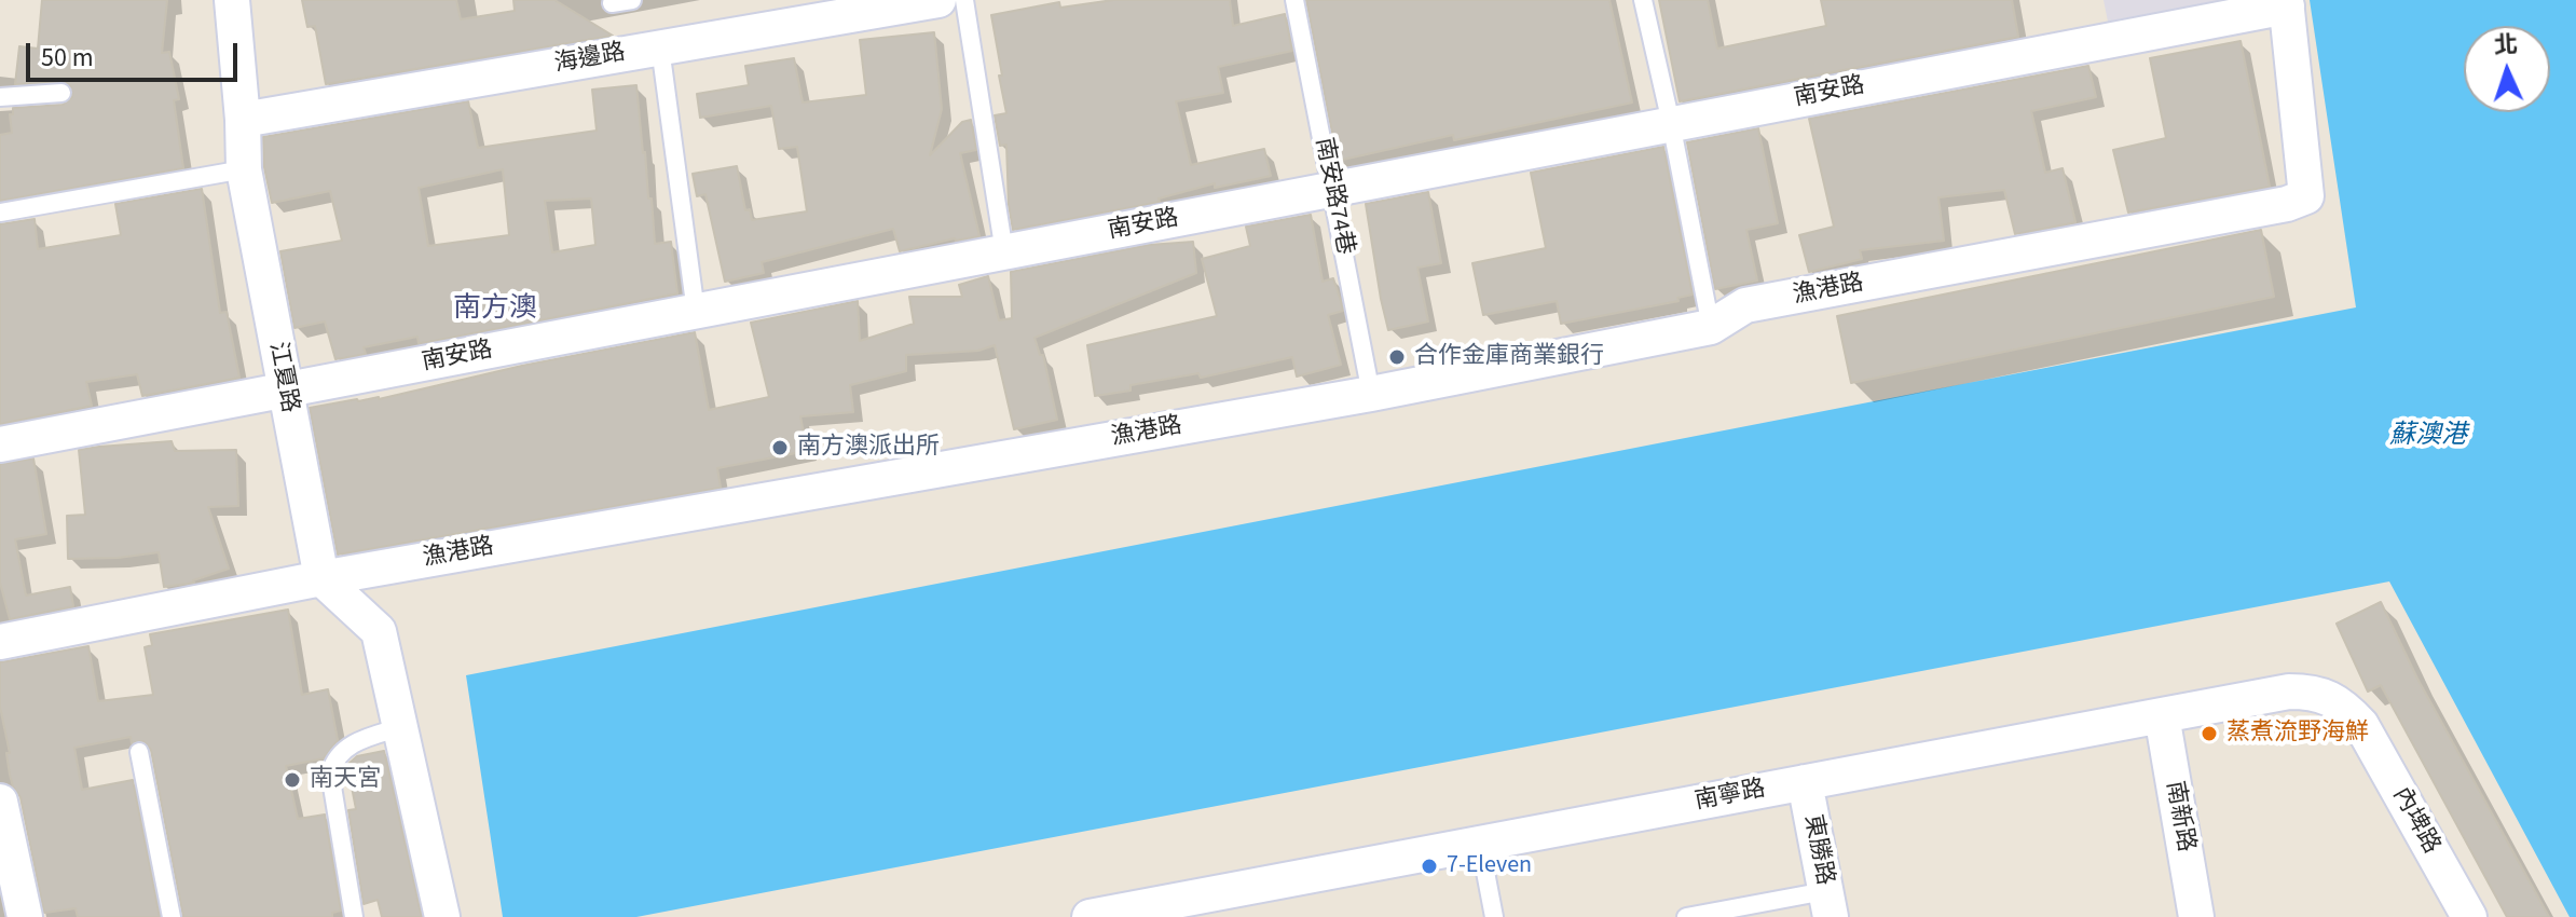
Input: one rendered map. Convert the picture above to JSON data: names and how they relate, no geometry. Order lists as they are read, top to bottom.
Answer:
{
  "streets": {
    "street": [
      "海邊路",
      "南安路",
      "漁港路",
      "江夏路",
      "南寧路",
      "南新路",
      "內埤路",
      "東勝路"
    ],
    "lane": ["南安路74巷"]
  },
  "crossings": [
    ["海邊路", "江夏路"],
    ["南安路", "南安路74巷"],
    ["南安路", "漁港路"],
    ["南安路", "江夏路"],
    ["南安路74巷", "漁港路"],
    ["漁港路", "江夏路"],
    ["南寧路", "南新路"],
    ["南寧路", "內埤路"],
    ["南寧路", "東勝路"]
  ],
  "districts": ["南方澳"],
  "water": ["蘇澳港"],
  "places": [
    "合作金庫商業銀行",
    "南方澳派出所",
    "蒸煮流野海鮮",
    "南天宮",
    "7-Eleven"
  ],
  "scale_bar": "50 m",
  "north": "top"
}
